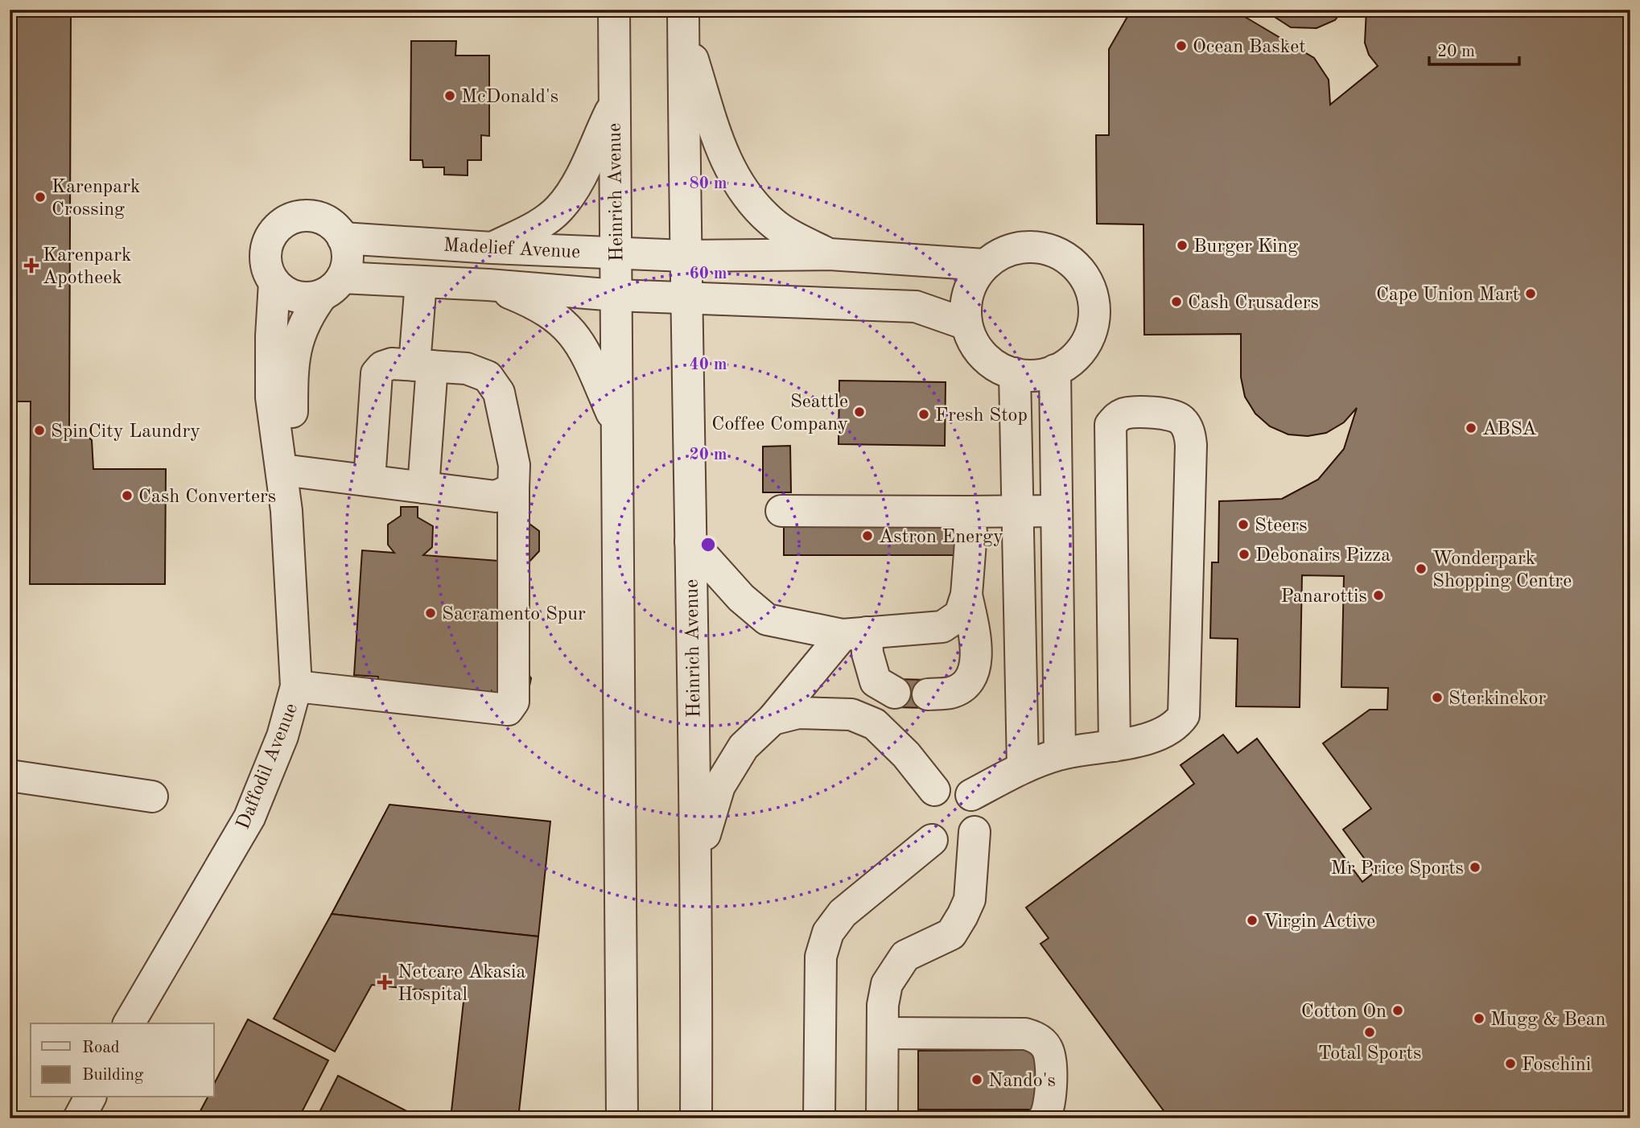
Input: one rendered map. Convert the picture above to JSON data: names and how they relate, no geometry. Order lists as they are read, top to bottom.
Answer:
{
  "streets": {
    "street": ["Heinrich Avenue", "Madelief Avenue", "Daffodil Avenue"]
  },
  "crossings": [
    ["Heinrich Avenue", "Madelief Avenue"],
    ["Madelief Avenue", "Daffodil Avenue"]
  ],
  "places": {
    "other": [
      "Ocean Basket",
      "McDonald's",
      "Karenpark Crossing",
      "Burger King",
      "Cape Union Mart",
      "Cash Crusaders",
      "Seattle Coffee Company",
      "Fresh Stop",
      "ABSA",
      "SpinCity Laundry",
      "Cash Converters",
      "Steers",
      "Astron Energy",
      "Debonairs Pizza",
      "Wonderpark Shopping Centre",
      "Panarottis",
      "Sacramento Spur",
      "Sterkinekor",
      "Mr Price Sports",
      "Virgin Active",
      "Cotton On",
      "Mugg & Bean",
      "Total Sports",
      "Foschini",
      "Nando's"
    ],
    "health": ["Karenpark Apotheek", "Netcare Akasia Hospital"]
  },
  "legend": ["Road", "Building"],
  "scale_bar": "20 m",
  "rings": [
    "80 m",
    "60 m",
    "40 m",
    "20 m"
  ]
}
